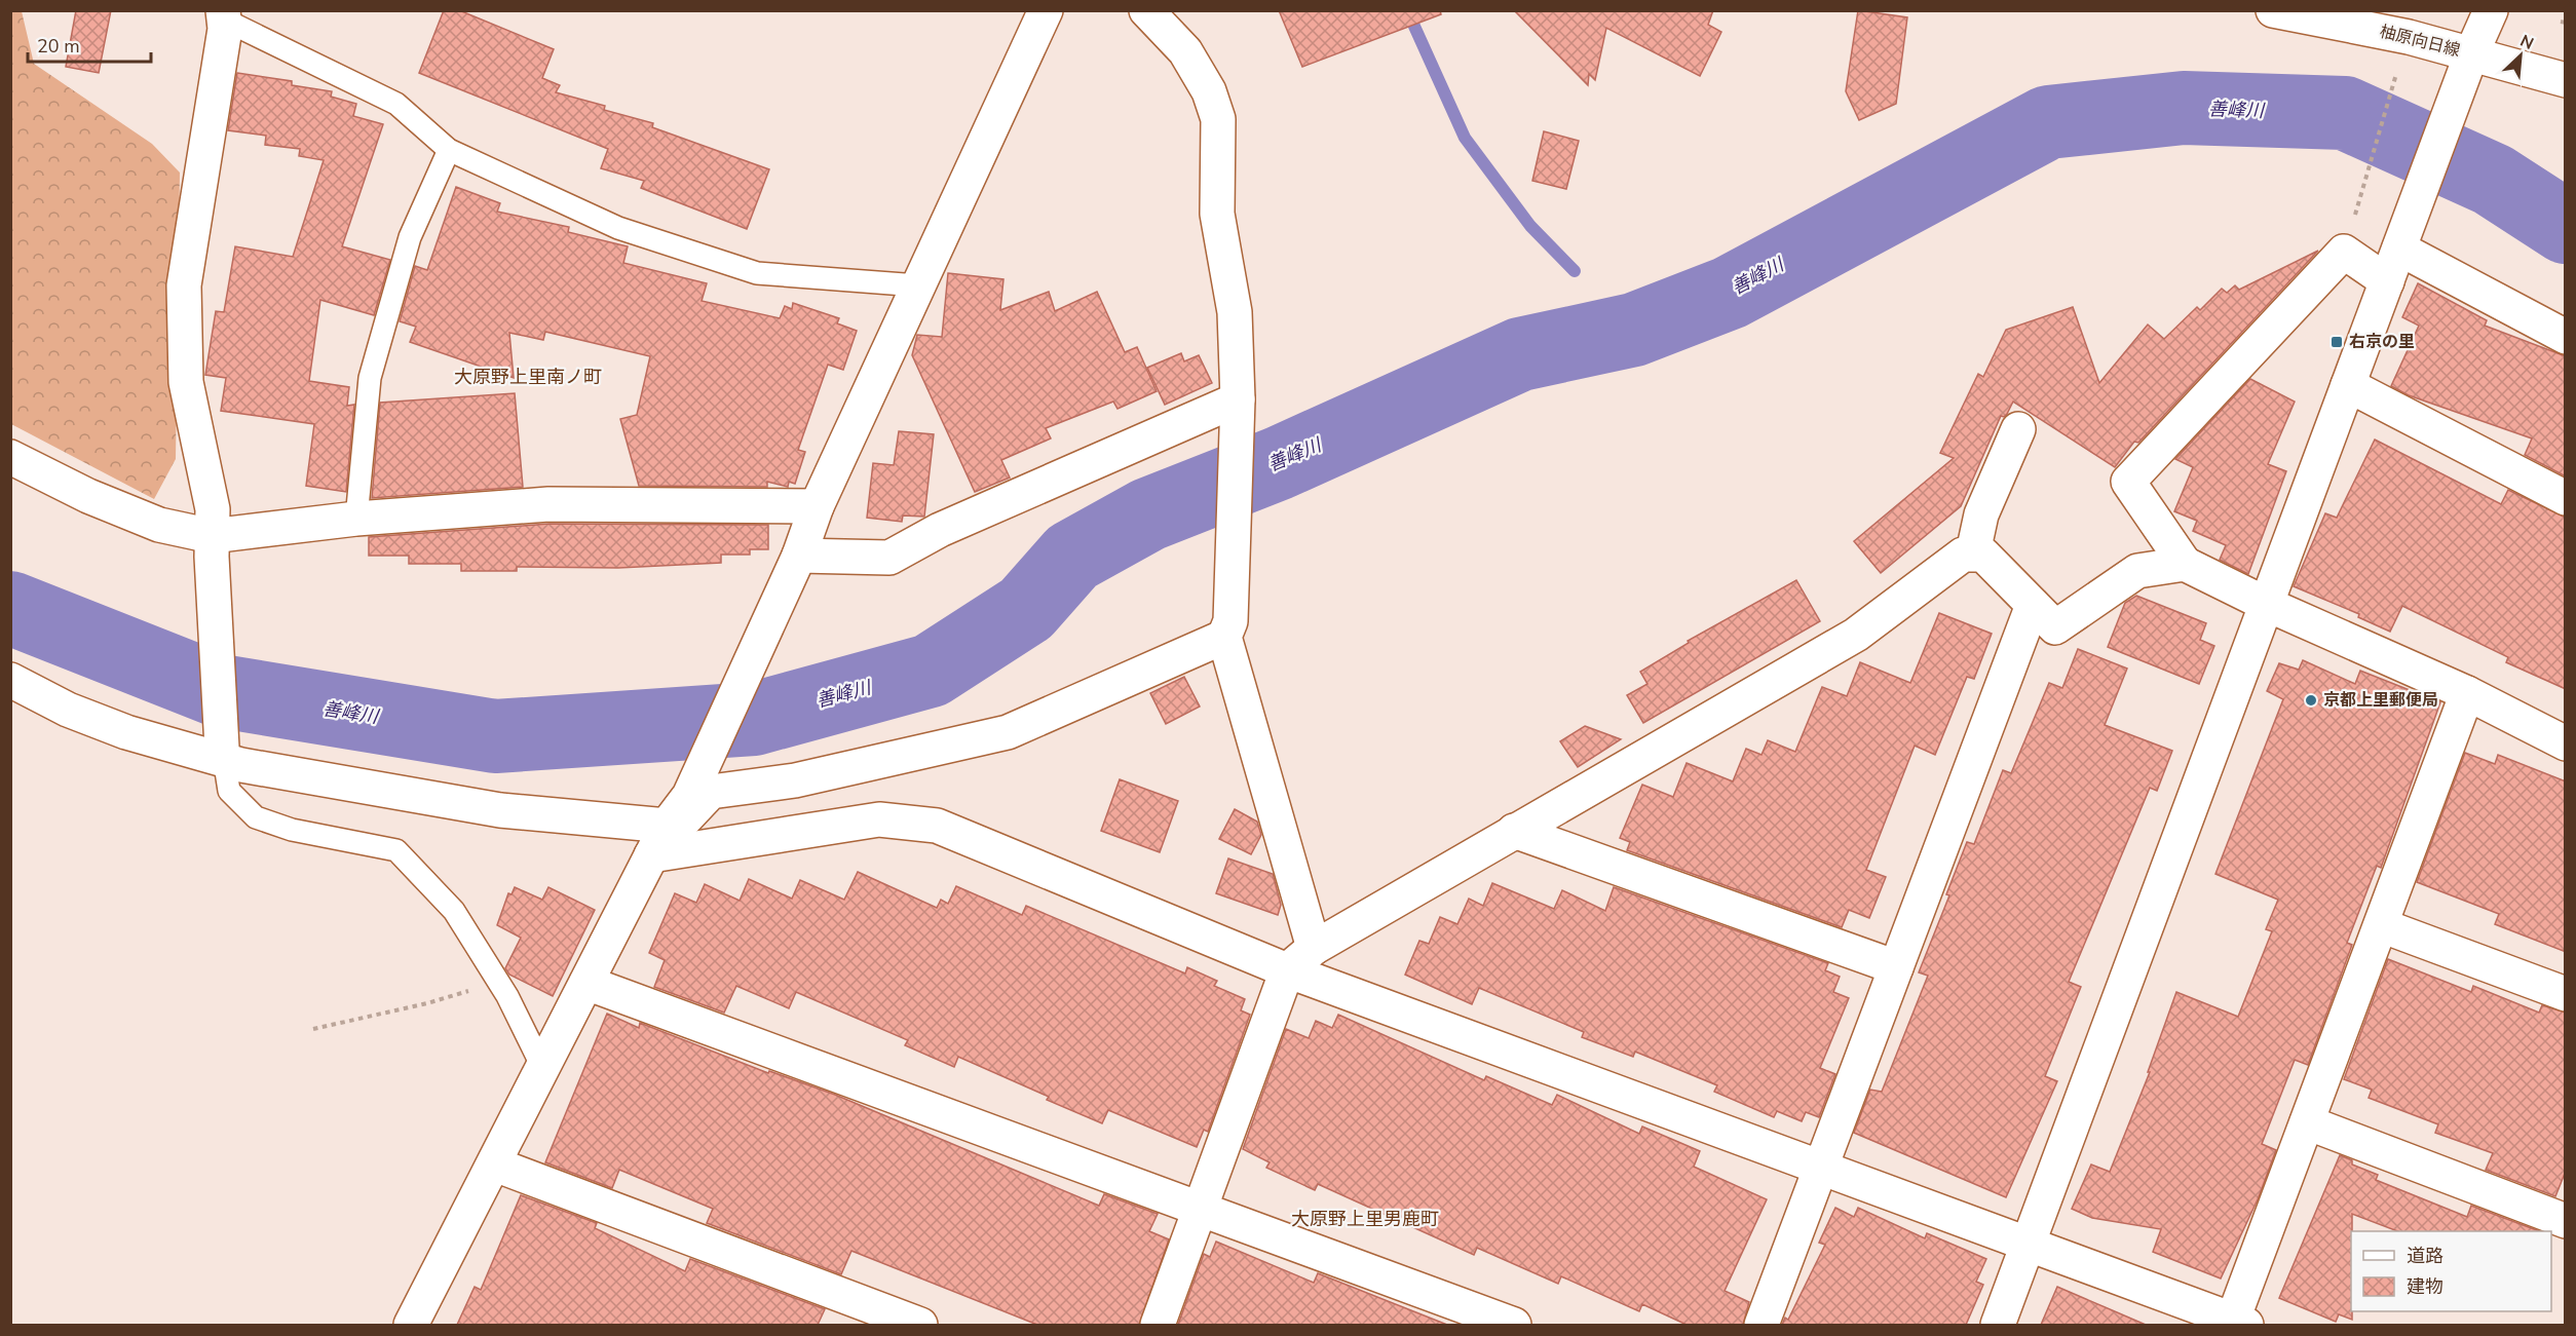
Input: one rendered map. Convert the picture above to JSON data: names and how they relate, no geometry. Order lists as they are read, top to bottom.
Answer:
{
  "streets": {
    "street": ["柚原向日線"]
  },
  "districts": ["大原野上里南ノ町", "大原野上里男鹿町"],
  "water": ["善峰川"],
  "places": {
    "transit": ["右京の里"],
    "other": ["京都上里郵便局"]
  },
  "legend": ["道路", "建物"],
  "scale_bar": "20 m",
  "north": "top right"
}
